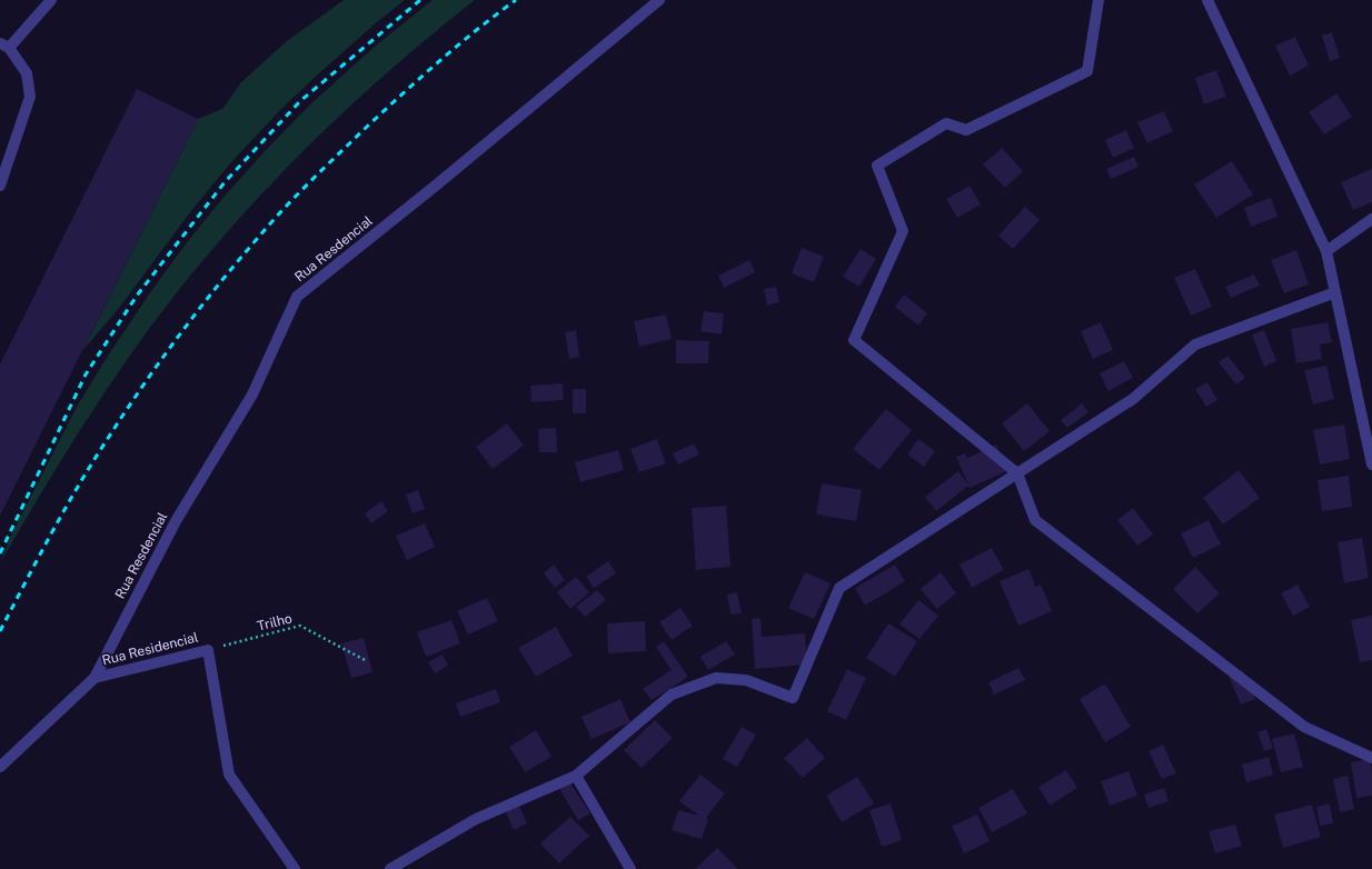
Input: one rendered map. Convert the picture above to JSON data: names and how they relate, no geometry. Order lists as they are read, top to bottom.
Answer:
{
  "streets": {
    "street": ["Rua Resdencial", "Rua Residencial"],
    "path": ["Trilho"]
  },
  "crossings": [
    ["Rua Resdencial", "Rua Residencial"],
    ["Trilho", "Rua Residencial"]
  ]
}
